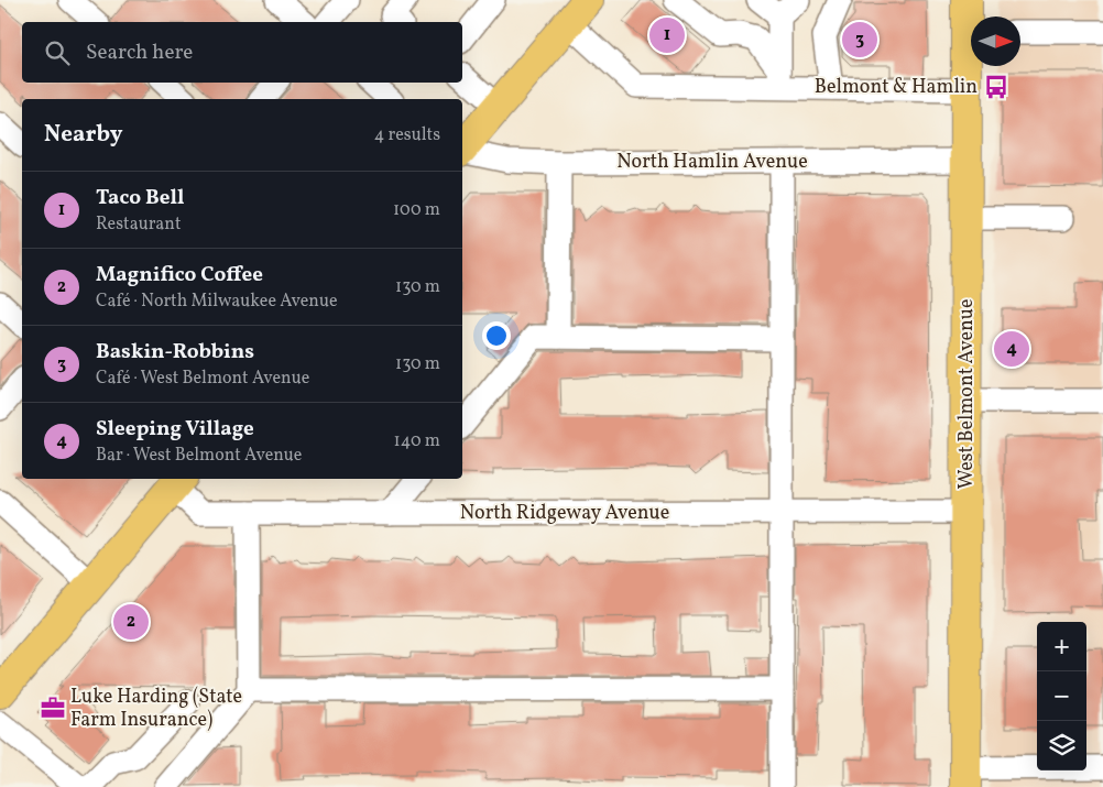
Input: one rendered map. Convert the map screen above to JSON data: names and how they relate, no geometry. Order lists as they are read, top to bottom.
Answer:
{
  "streets": {
    "main road": ["West Belmont Avenue"],
    "street": ["North Hamlin Avenue", "North Ridgeway Avenue"]
  },
  "crossings": [
    ["North Hamlin Avenue", "West Belmont Avenue"],
    ["West Belmont Avenue", "North Ridgeway Avenue"]
  ],
  "places": {
    "bus stop": ["Belmont & Hamlin"],
    "office": ["Luke Harding (State Farm Insurance)"]
  },
  "north": "right",
  "page": {
    "pins": [
      "1",
      "3",
      "4",
      "2"
    ],
    "search": "Search here",
    "heading": ["Nearby", "4 results"],
    "list": [
      {
        "mark": "1",
        "name": "Taco Bell",
        "note": "Restaurant",
        "value": "100 m"
      },
      {
        "mark": "2",
        "name": "Magnifico Coffee",
        "note": "Café · North Milwaukee Avenue",
        "value": "130 m"
      },
      {
        "mark": "3",
        "name": "Baskin-Robbins",
        "note": "Café · West Belmont Avenue",
        "value": "130 m"
      },
      {
        "mark": "4",
        "name": "Sleeping Village",
        "note": "Bar · West Belmont Avenue",
        "value": "140 m"
      }
    ],
    "map_buttons": ["+", "−"]
  }
}
